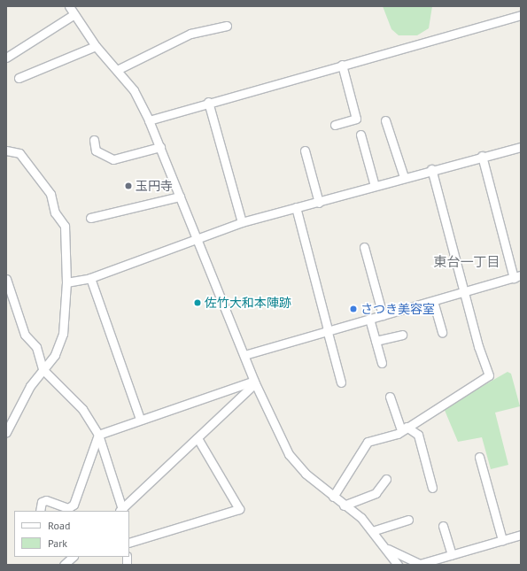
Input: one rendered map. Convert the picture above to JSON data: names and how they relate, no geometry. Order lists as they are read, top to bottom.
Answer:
{
  "districts": ["東台一丁目"],
  "places": ["玉円寺", "佐竹大和本陣跡", "さつき美容室"],
  "legend": ["Road", "Park"]
}
